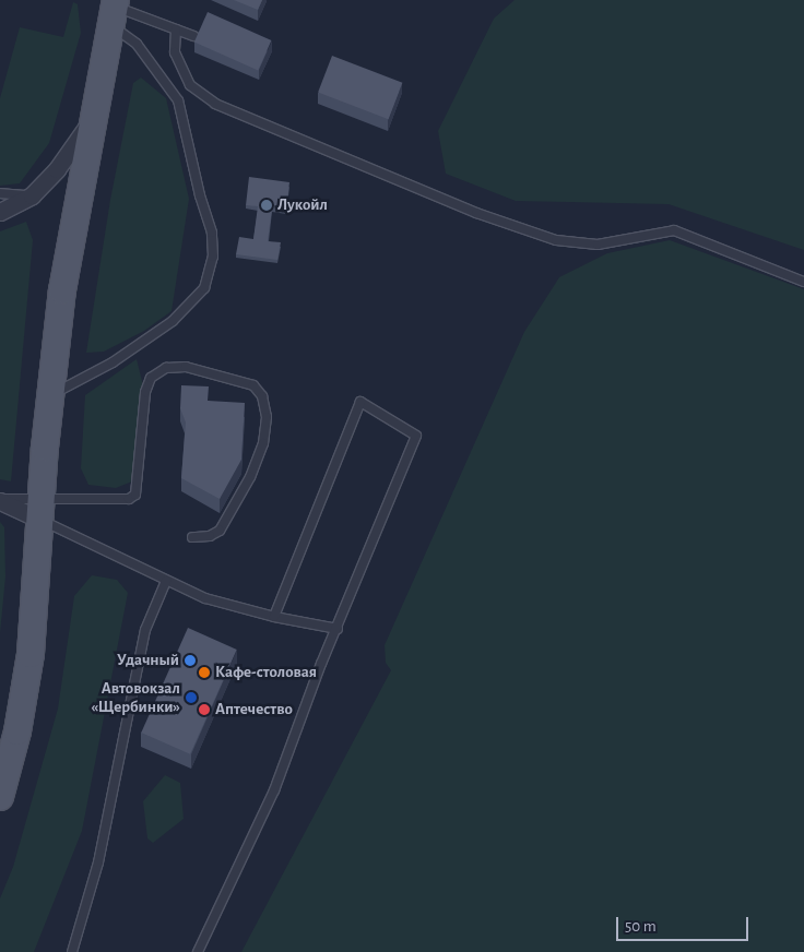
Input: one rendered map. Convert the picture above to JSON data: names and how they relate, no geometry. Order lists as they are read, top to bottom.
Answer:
{
  "places": [
    "Лукойл",
    "Удачный",
    "Кафе-столовая",
    "Автовокзал «Щербинки»",
    "Аптечество"
  ],
  "scale_bar": "50 m"
}
